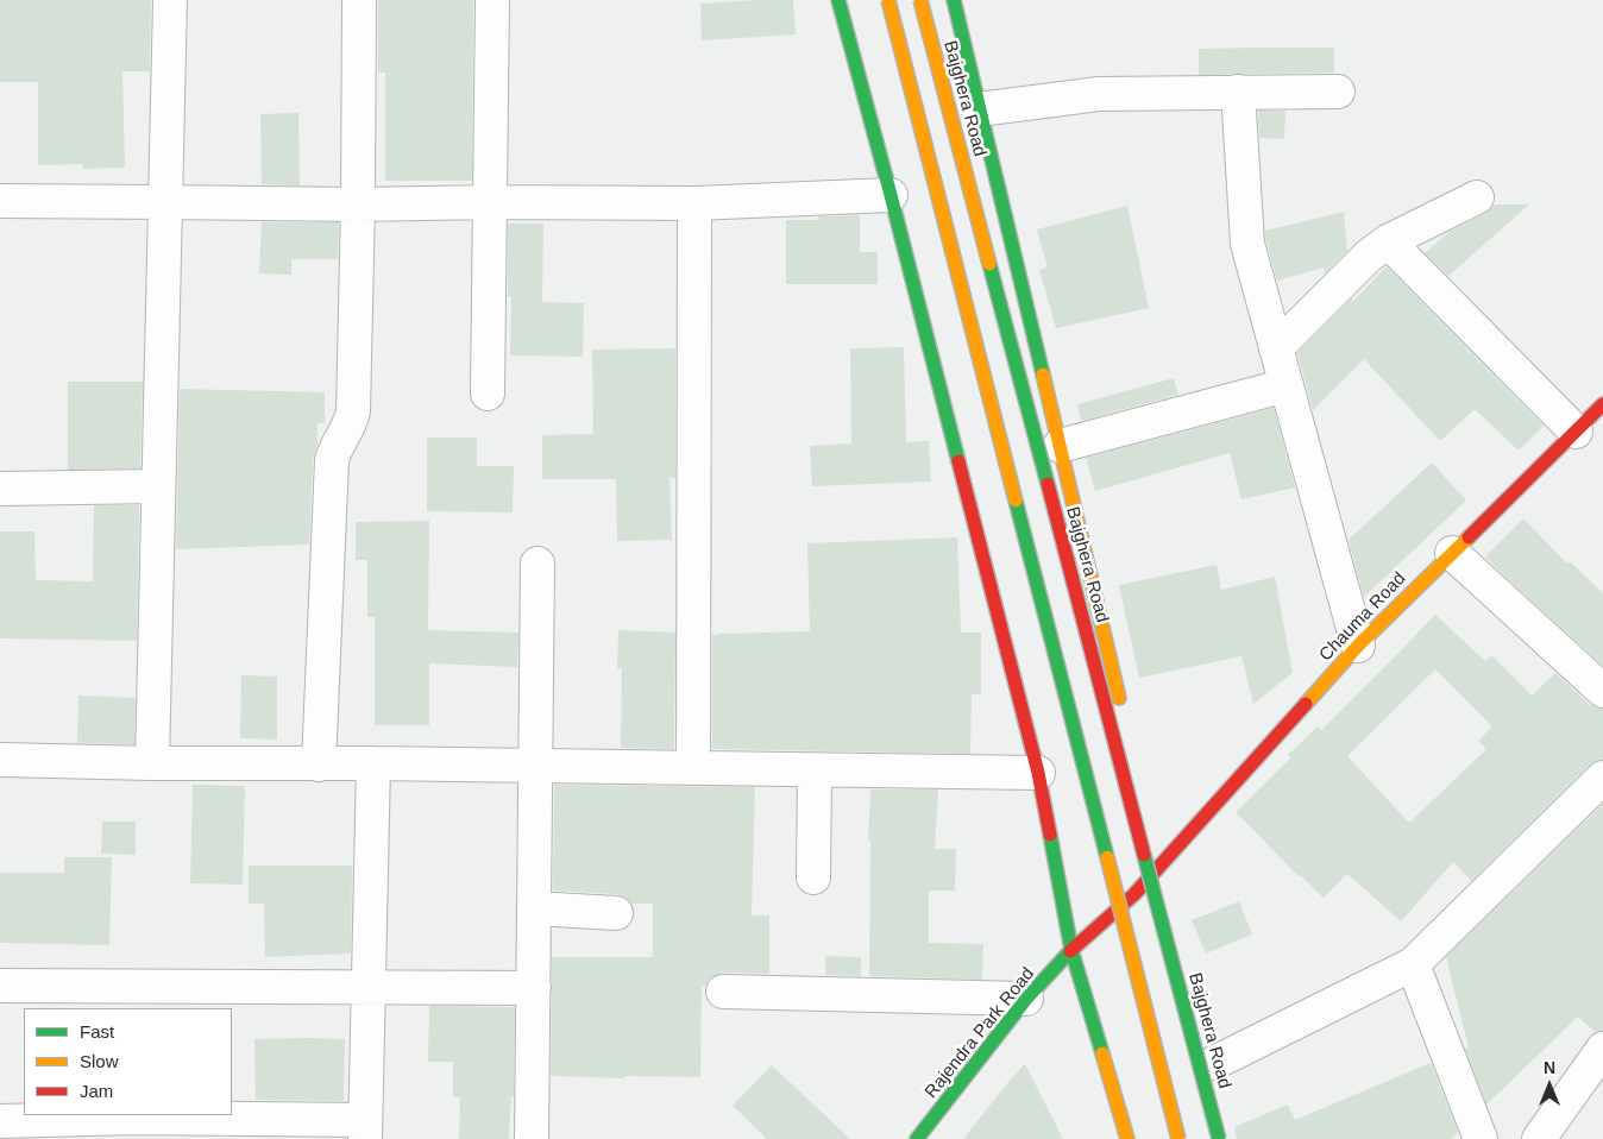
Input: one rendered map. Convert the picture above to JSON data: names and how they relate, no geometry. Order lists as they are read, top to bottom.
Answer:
{
  "streets": {
    "street": ["Bajghera Road", "Chauma Road", "Rajendra Park Road"]
  },
  "crossings": [
    ["Chauma Road", "Rajendra Park Road"]
  ],
  "legend": ["Fast", "Slow", "Jam"],
  "north": "top"
}
